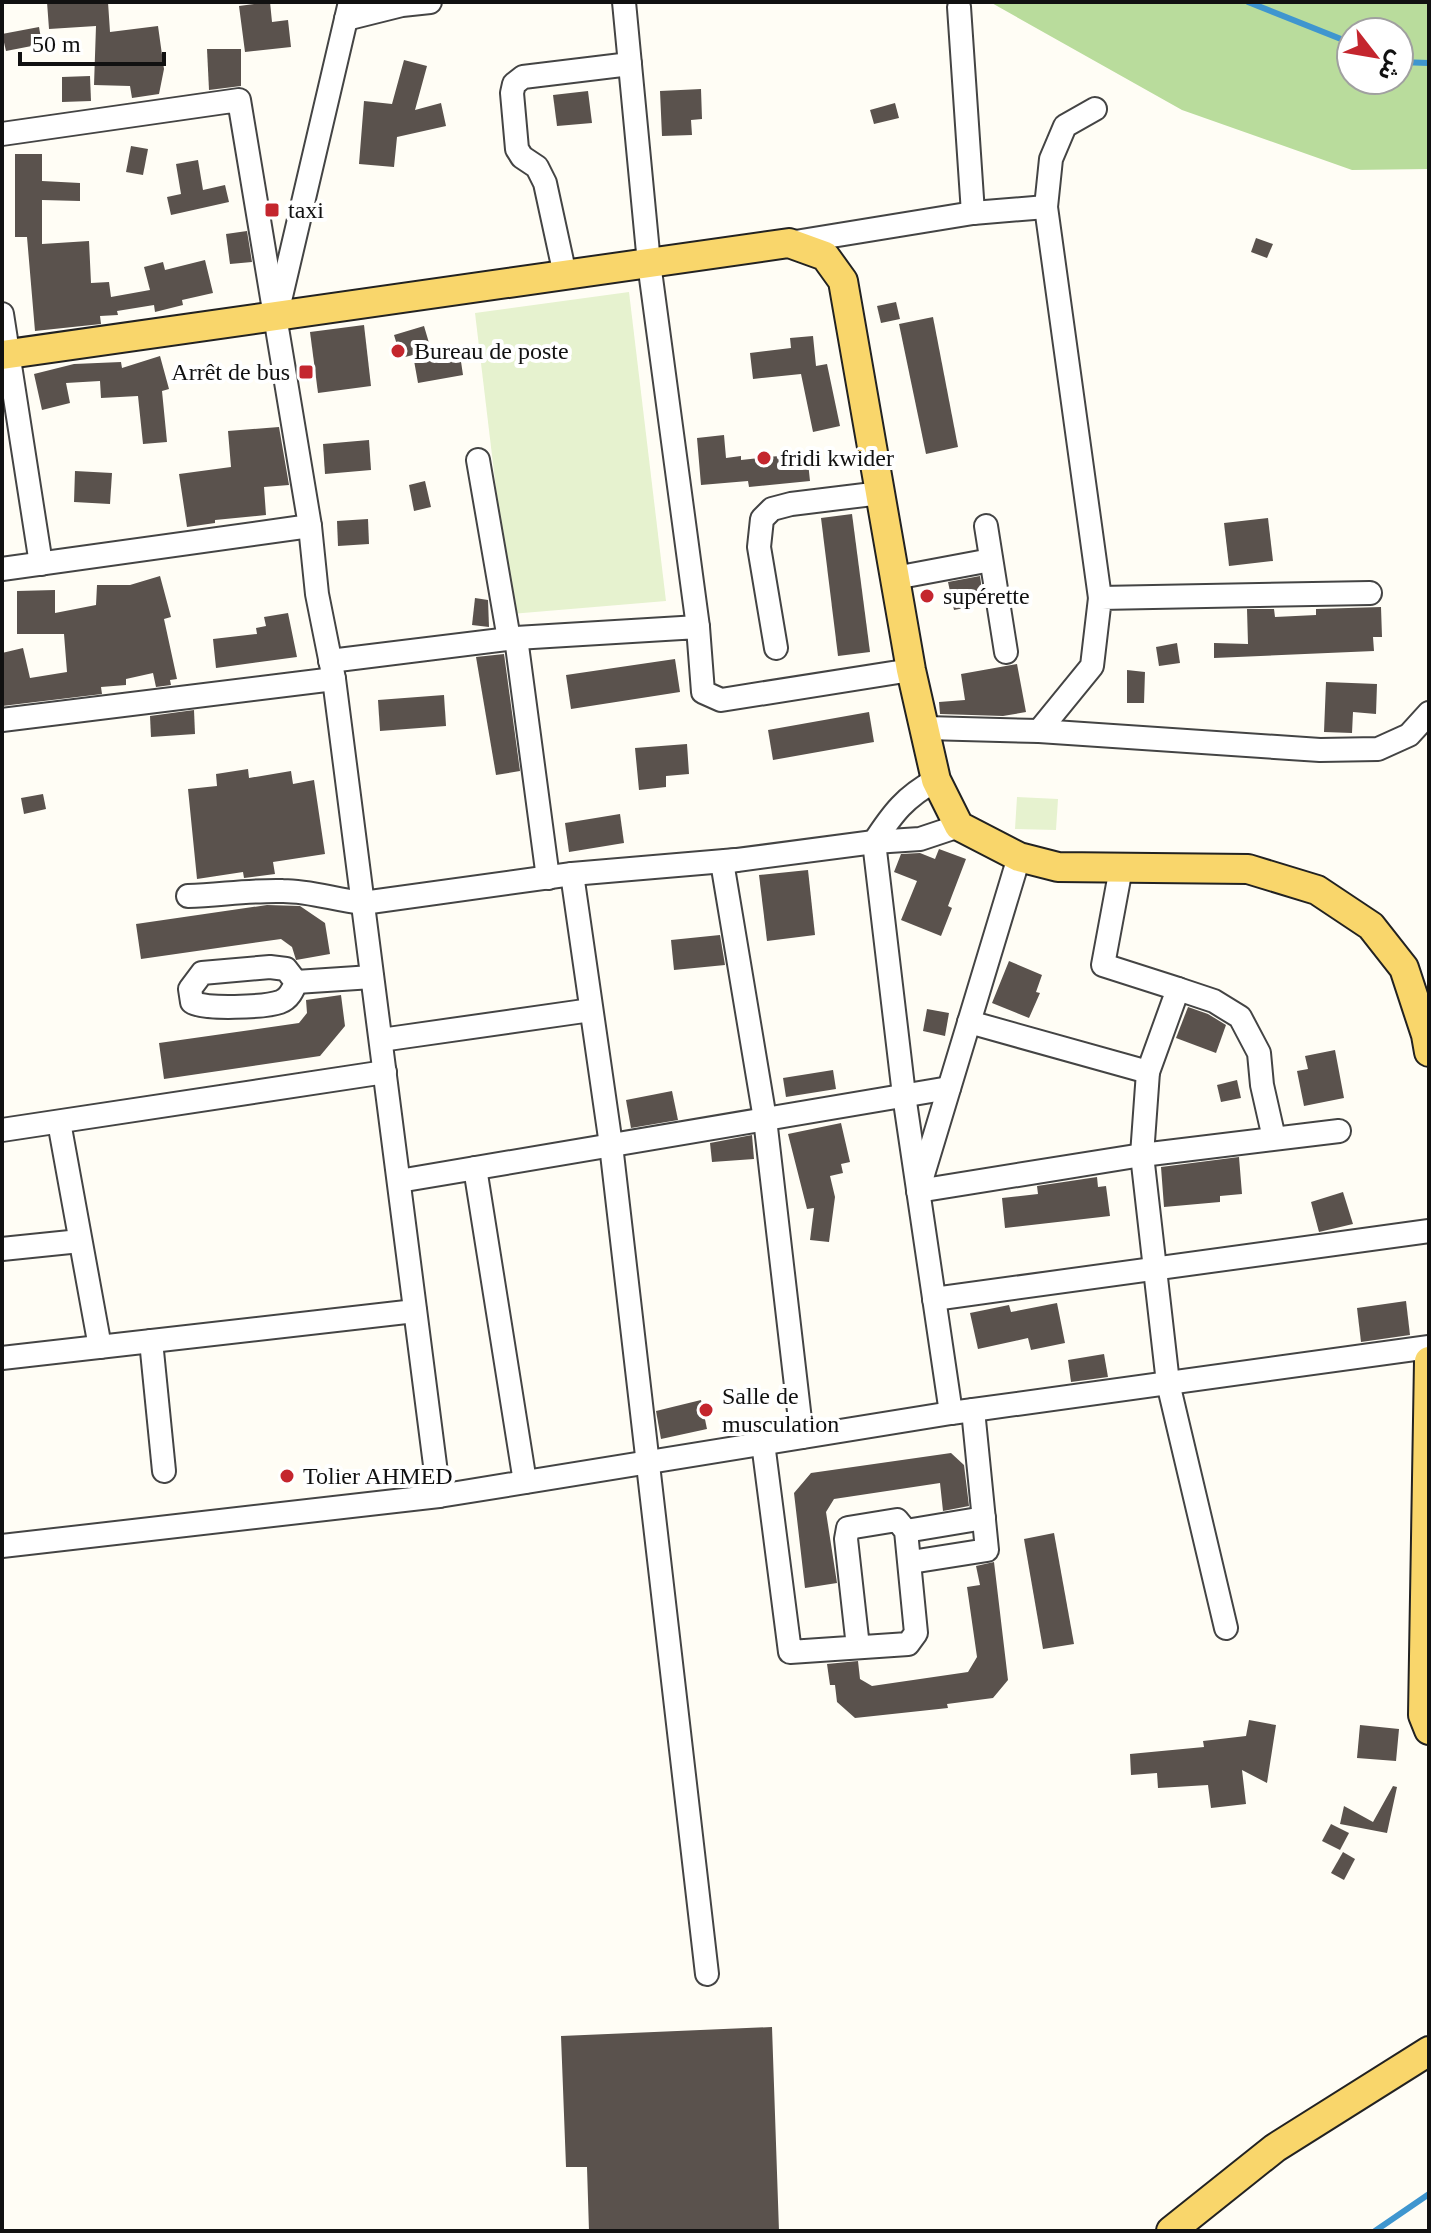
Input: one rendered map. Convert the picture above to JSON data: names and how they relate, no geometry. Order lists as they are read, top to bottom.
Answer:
{
  "places": {
    "transit": ["taxi", "Arrêt de bus"],
    "other": [
      "Bureau de poste",
      "fridi kwider",
      "supérette",
      "Salle de musculation",
      "Tolier AHMED"
    ]
  },
  "scale_bar": "50 m",
  "north": "bottom right"
}
